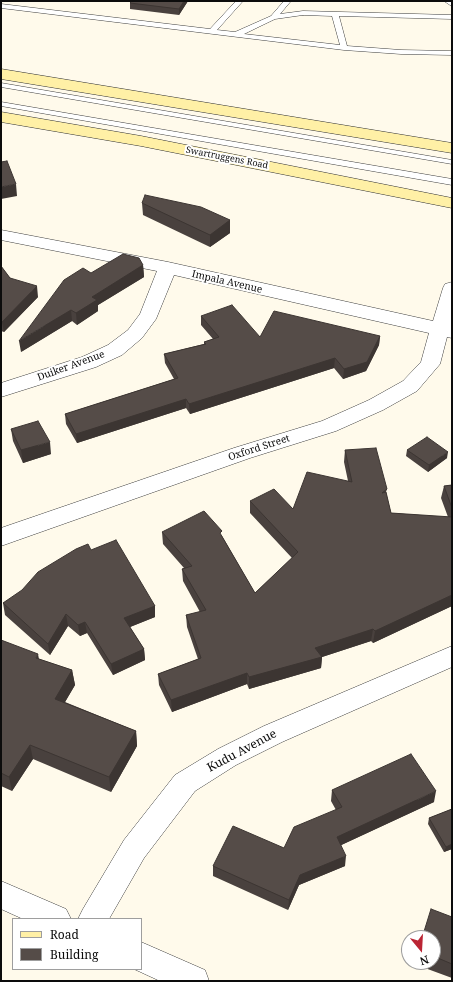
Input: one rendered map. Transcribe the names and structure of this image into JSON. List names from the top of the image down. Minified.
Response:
{"streets":{"main road":["Swartruggens Road"],"street":["Impala Avenue","Duiker Avenue","Oxford Street","Kudu Avenue"]},"crossings":[["Impala Avenue","Duiker Avenue"],["Impala Avenue","Oxford Street"]],"legend":["Road","Building"],"north":"bottom"}
